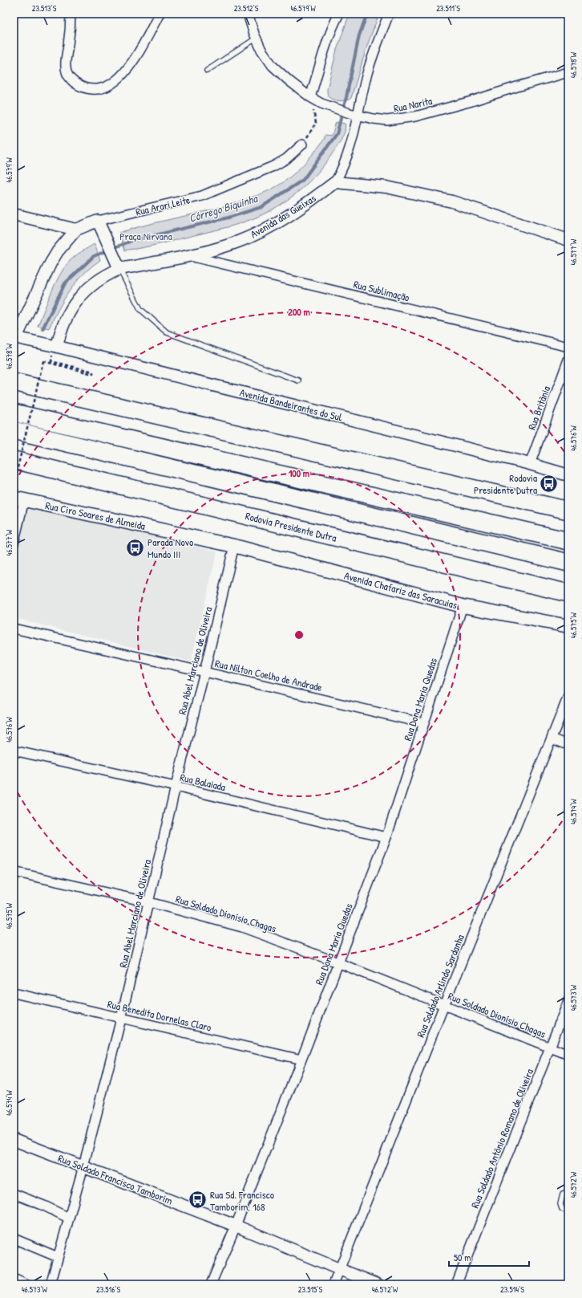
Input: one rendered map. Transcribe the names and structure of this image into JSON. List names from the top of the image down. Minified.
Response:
{"streets":{"highway":["Rodovia Presidente Dutra"],"main road":["Rua Ciro Soares de Almeida","Avenida Chafariz das Saracuias"],"street":["Rua Narita","Rua Arari Leite","Avenida das Gueixas","Rua Sublimação","Avenida Bandeirantes do Sul","Rua Britânia","Rua Abel Marciano de Oliveira","Rua Nílton Coelho de Andrade","Rua Dona Maria Quedas","Rua Balaiada","Rua Soldado Dionísio Chagas","Rua Soldado Arlindo Sardanha","Rua Benedita Dornelas Claro","Rua Soldado Antônio Romano de Oliveira","Rua Soldado Francisco Tamborim"]},"crossings":[["Rua Narita","Avenida das Gueixas"],["Avenida das Gueixas","Rua Sublimação"],["Avenida das Gueixas","Avenida Bandeirantes do Sul"],["Avenida Bandeirantes do Sul","Rua Britânia"],["Rua Ciro Soares de Almeida","Avenida Chafariz das Saracuias"],["Rua Ciro Soares de Almeida","Rua Abel Marciano de Oliveira"],["Avenida Chafariz das Saracuias","Rua Abel Marciano de Oliveira"],["Avenida Chafariz das Saracuias","Rua Dona Maria Quedas"],["Rua Abel Marciano de Oliveira","Rua Nílton Coelho de Andrade"],["Rua Abel Marciano de Oliveira","Rua Balaiada"],["Rua Abel Marciano de Oliveira","Rua Soldado Dionísio Chagas"],["Rua Abel Marciano de Oliveira","Rua Benedita Dornelas Claro"],["Rua Abel Marciano de Oliveira","Rua Soldado Francisco Tamborim"],["Rua Nílton Coelho de Andrade","Rua Dona Maria Quedas"],["Rua Dona Maria Quedas","Rua Balaiada"],["Rua Dona Maria Quedas","Rua Soldado Dionísio Chagas"],["Rua Dona Maria Quedas","Rua Benedita Dornelas Claro"],["Rua Dona Maria Quedas","Rua Soldado Francisco Tamborim"],["Rua Soldado Dionísio Chagas","Rua Soldado Arlindo Sardanha"],["Rua Soldado Dionísio Chagas","Rua Soldado Antônio Romano de Oliveira"],["Rua Soldado Arlindo Sardanha","Rua Soldado Francisco Tamborim"]],"water":["Córrego Biquinha"],"parks":["Praça Nirvana"],"places":{"bus stop":["Rodovia Presidente Dutra","Parada Novo Mundo III","Rua Sd. Francisco Tamborim, 168"]},"scale_bar":"50 m","coordinates":["23.513°S","23.512°S","46.579°W","23.511°S","46.578°W","46.577°W","46.576°W","46.575°W","46.574°W","46.573°W","46.572°W","23.516°S","23.515°S","23.514°S"],"rings":["200 m","100 m"]}
